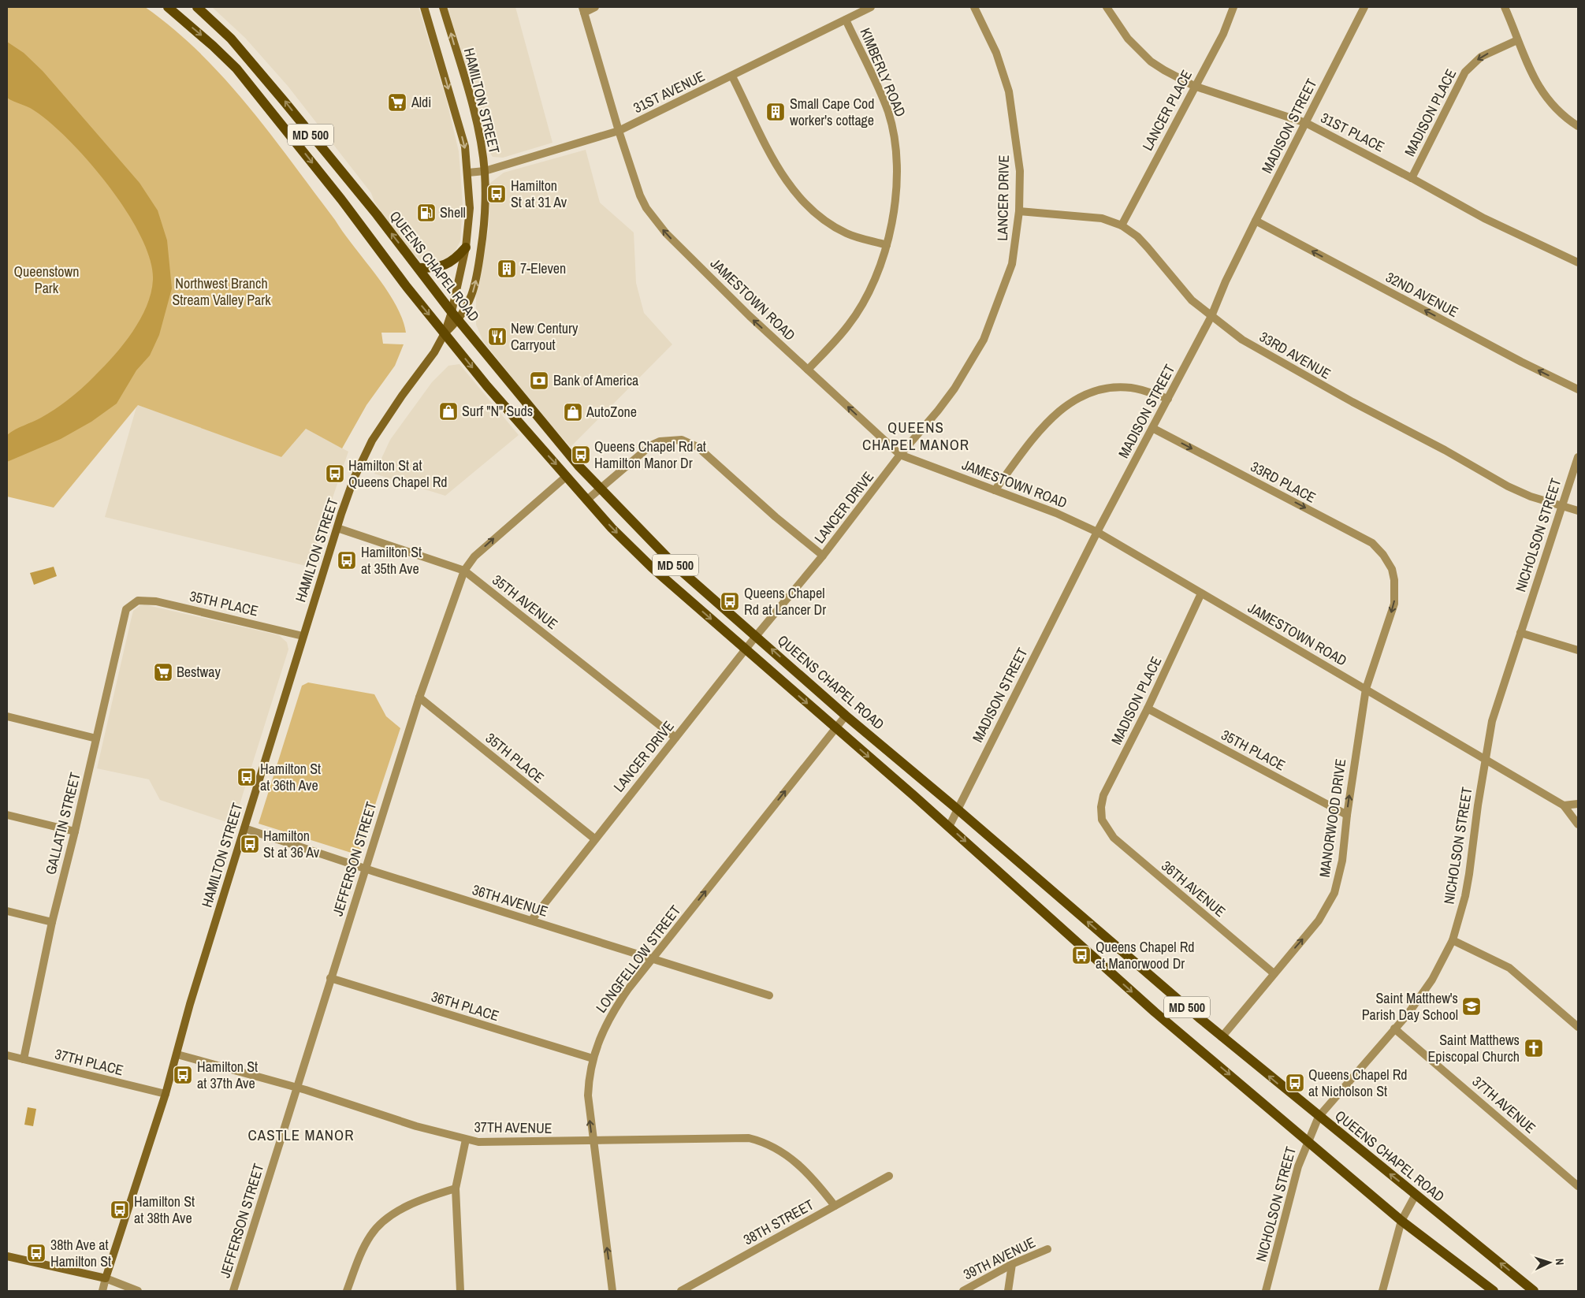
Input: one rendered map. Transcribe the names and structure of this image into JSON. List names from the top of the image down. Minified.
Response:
{"streets":{"main road":["HAMILTON STREET","MD 500","QUEENS CHAPEL ROAD"],"street":["KIMBERLY ROAD","31ST AVENUE","LANCER PLACE","MADISON PLACE","MADISON STREET","31ST PLACE","LANCER DRIVE","32ND AVENUE","JAMESTOWN ROAD","33RD AVENUE","33RD PLACE","NICHOLSON STREET","35TH AVENUE","35TH PLACE","MANORWOOD DRIVE","GALLATIN STREET","JEFFERSON STREET","36TH AVENUE","LONGFELLOW STREET","36TH PLACE","37TH PLACE","37TH AVENUE","38TH STREET","39TH AVENUE"]},"crossings":[["KIMBERLY ROAD","31ST AVENUE"],["KIMBERLY ROAD","JAMESTOWN ROAD"],["31ST AVENUE","HAMILTON STREET"],["31ST AVENUE","JAMESTOWN ROAD"],["HAMILTON STREET","MD 500"],["HAMILTON STREET","QUEENS CHAPEL ROAD"],["HAMILTON STREET","35TH AVENUE"],["HAMILTON STREET","35TH PLACE"],["HAMILTON STREET","36TH AVENUE"],["HAMILTON STREET","37TH PLACE"],["HAMILTON STREET","37TH AVENUE"],["LANCER PLACE","31ST PLACE"],["LANCER PLACE","33RD AVENUE"],["MADISON PLACE","31ST PLACE"],["MADISON PLACE","JAMESTOWN ROAD"],["MADISON PLACE","35TH PLACE"],["MADISON PLACE","36TH AVENUE"],["MADISON STREET","31ST PLACE"],["MADISON STREET","MD 500"],["MADISON STREET","QUEENS CHAPEL ROAD"],["MADISON STREET","32ND AVENUE"],["MADISON STREET","JAMESTOWN ROAD"],["MADISON STREET","33RD AVENUE"],["MADISON STREET","33RD PLACE"],["MD 500","LANCER DRIVE"],["MD 500","NICHOLSON STREET"],["MD 500","JEFFERSON STREET"],["MD 500","LONGFELLOW STREET"],["LANCER DRIVE","QUEENS CHAPEL ROAD"],["LANCER DRIVE","JAMESTOWN ROAD"],["LANCER DRIVE","33RD AVENUE"],["LANCER DRIVE","35TH AVENUE"],["LANCER DRIVE","35TH PLACE"],["LANCER DRIVE","36TH AVENUE"],["QUEENS CHAPEL ROAD","NICHOLSON STREET"],["QUEENS CHAPEL ROAD","MANORWOOD DRIVE"],["QUEENS CHAPEL ROAD","LONGFELLOW STREET"],["JAMESTOWN ROAD","NICHOLSON STREET"],["JAMESTOWN ROAD","MANORWOOD DRIVE"],["33RD AVENUE","NICHOLSON STREET"],["33RD PLACE","MANORWOOD DRIVE"],["NICHOLSON STREET","37TH AVENUE"],["35TH AVENUE","JEFFERSON STREET"],["35TH PLACE","MANORWOOD DRIVE"],["35TH PLACE","GALLATIN STREET"],["35TH PLACE","JEFFERSON STREET"],["MANORWOOD DRIVE","36TH AVENUE"],["GALLATIN STREET","37TH PLACE"],["JEFFERSON STREET","36TH AVENUE"],["JEFFERSON STREET","36TH PLACE"],["JEFFERSON STREET","37TH AVENUE"],["36TH AVENUE","LONGFELLOW STREET"],["LONGFELLOW STREET","36TH PLACE"],["LONGFELLOW STREET","37TH AVENUE"],["37TH AVENUE","38TH STREET"]],"one_way":["MADISON PLACE","32ND AVENUE","33RD PLACE","LONGFELLOW STREET"],"districts":["QUEENS CHAPEL MANOR","CASTLE MANOR"],"parks":["Queenstown Park","Northwest Branch Stream Valley Park"],"places":{"supermarket":["Aldi","Bestway"],"building":["Small Cape Cod worker's cottage","7-Eleven"],"bus stop":["Hamilton St at 31 Av","Queens Chapel Rd at Hamilton Manor Dr","Hamilton St at Queens Chapel Rd","Hamilton St at 35th Ave","Queens Chapel Rd at Lancer Dr","Hamilton St at 36th Ave","Hamilton St at 36 Av","Queens Chapel Rd at Manorwood Dr","Hamilton St at 37th Ave","Queens Chapel Rd at Nicholson St","Hamilton St at 38th Ave","38th Ave at Hamilton St"],"fuel station":["Shell"],"restaurant":["New Century Carryout"],"bank":["Bank of America"],"shop":["Surf \"N\" Suds","AutoZone"],"school or university":["Saint Matthew's Parish Day School"],"church":["Saint Matthews Episcopal Church"]},"north":"right"}
